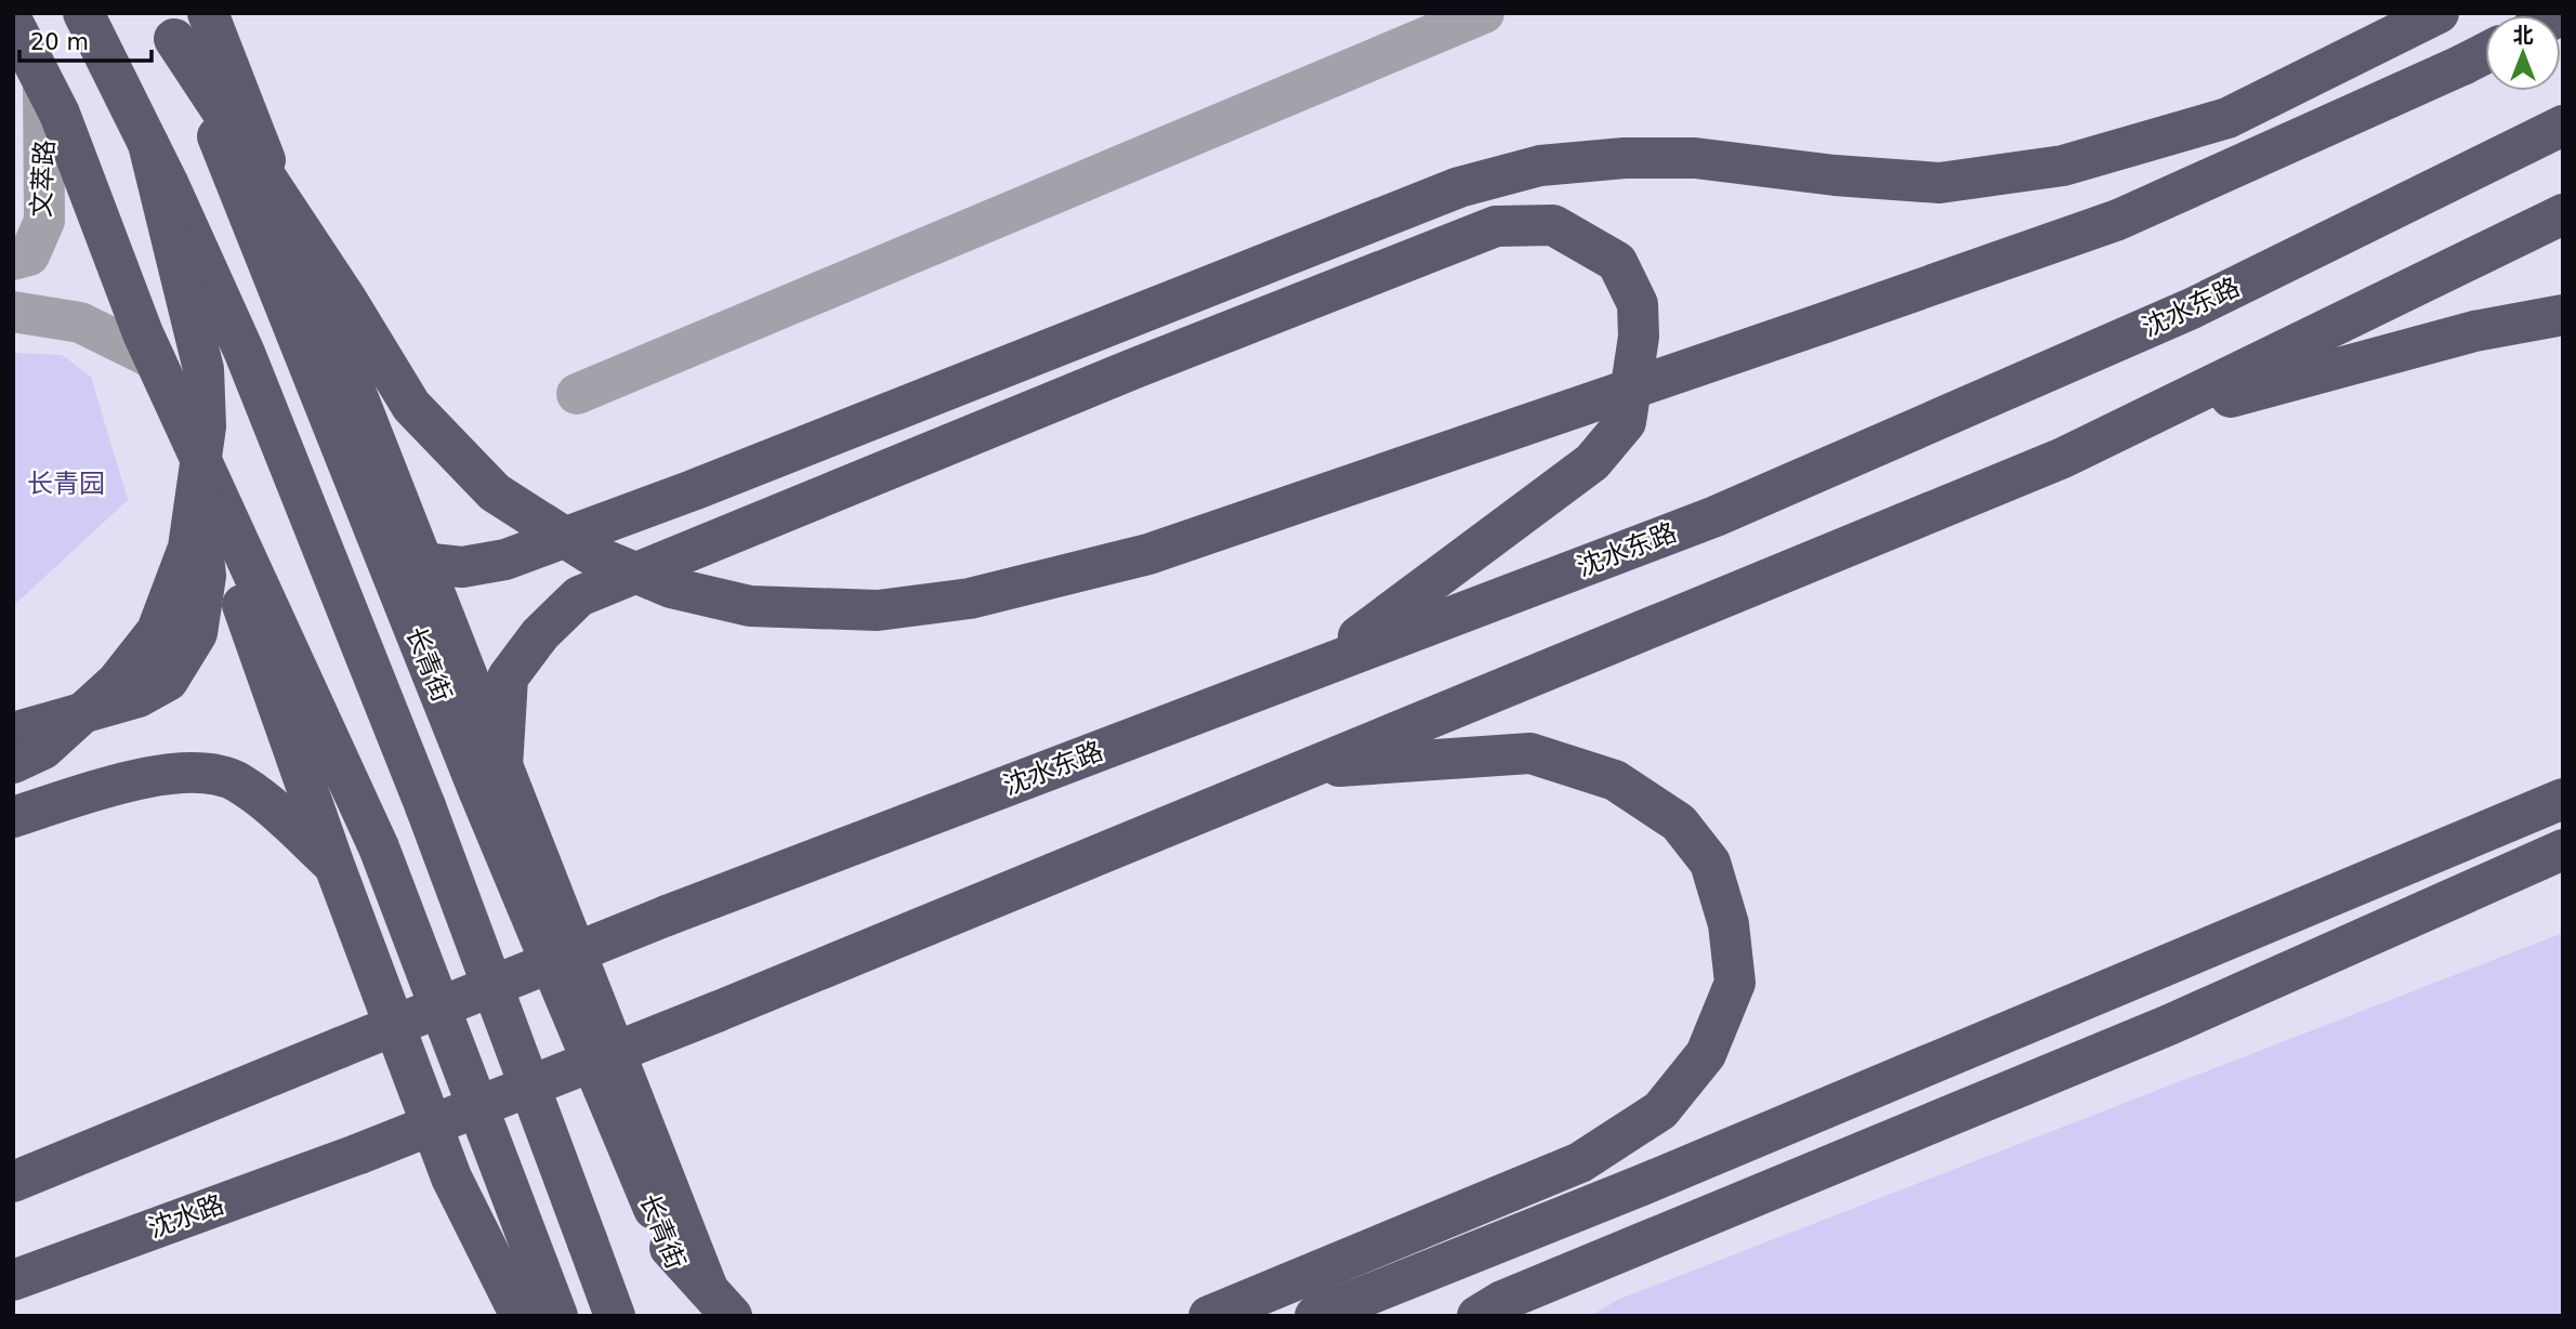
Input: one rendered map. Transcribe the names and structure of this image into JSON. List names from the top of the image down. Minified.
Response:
{"streets":{"highway":["沈水东路","长青街","沈水路"],"street":["文萃路"]},"parks":["长青园"],"scale_bar":"20 m","north":"top"}
